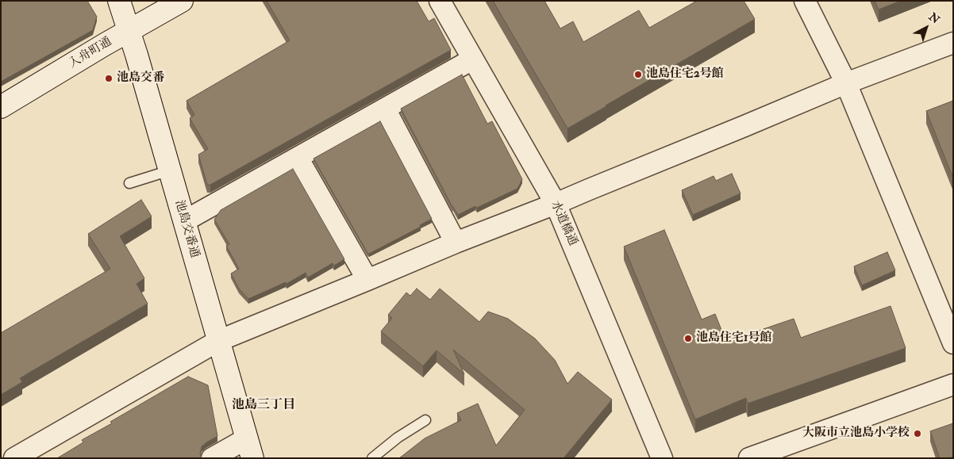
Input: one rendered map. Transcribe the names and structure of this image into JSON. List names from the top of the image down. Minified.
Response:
{"streets":{"street":["入舟町通","水道橋通","池島交番通"]},"crossings":[["入舟町通","池島交番通"]],"districts":["池島三丁目"],"places":["池島住宅2号館","池島交番","池島住宅1号館","大阪市立池島小学校"],"north":"top right"}
